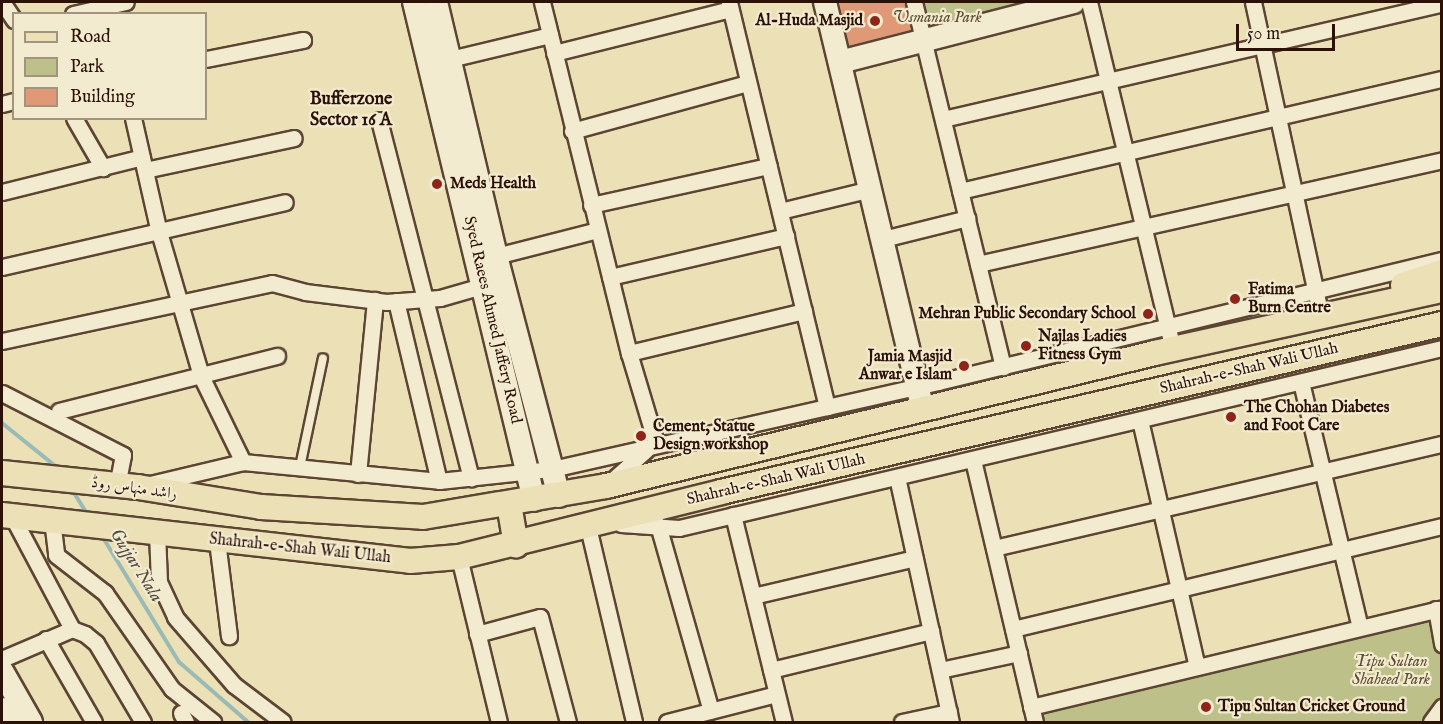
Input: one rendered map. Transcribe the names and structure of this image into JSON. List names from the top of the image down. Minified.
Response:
{"streets":{"main road":["Syed Raees Ahmed Jaffery Road","Shahrah-e-Shah Wali Ullah","راشد منہاس روڈ"]},"crossings":[["Syed Raees Ahmed Jaffery Road","Shahrah-e-Shah Wali Ullah"],["Shahrah-e-Shah Wali Ullah","راشد منہاس روڈ"]],"districts":["Bufferzone Sector 16 A"],"water":["Gujjar Nala"],"parks":["Usmania Park","Tipu Sultan Shaheed Park"],"places":["Al-Huda Masjid","Meds Health","Fatima Burn Centre","Mehran Public Secondary School","Najlas Ladies Fitness Gym","Jamia Masjid Anwar e Islam","The Chohan Diabetes and Foot Care","Cement, Statue Design workshop","Tipu Sultan Cricket Ground"],"legend":["Road","Park","Building"],"scale_bar":"50 m"}
